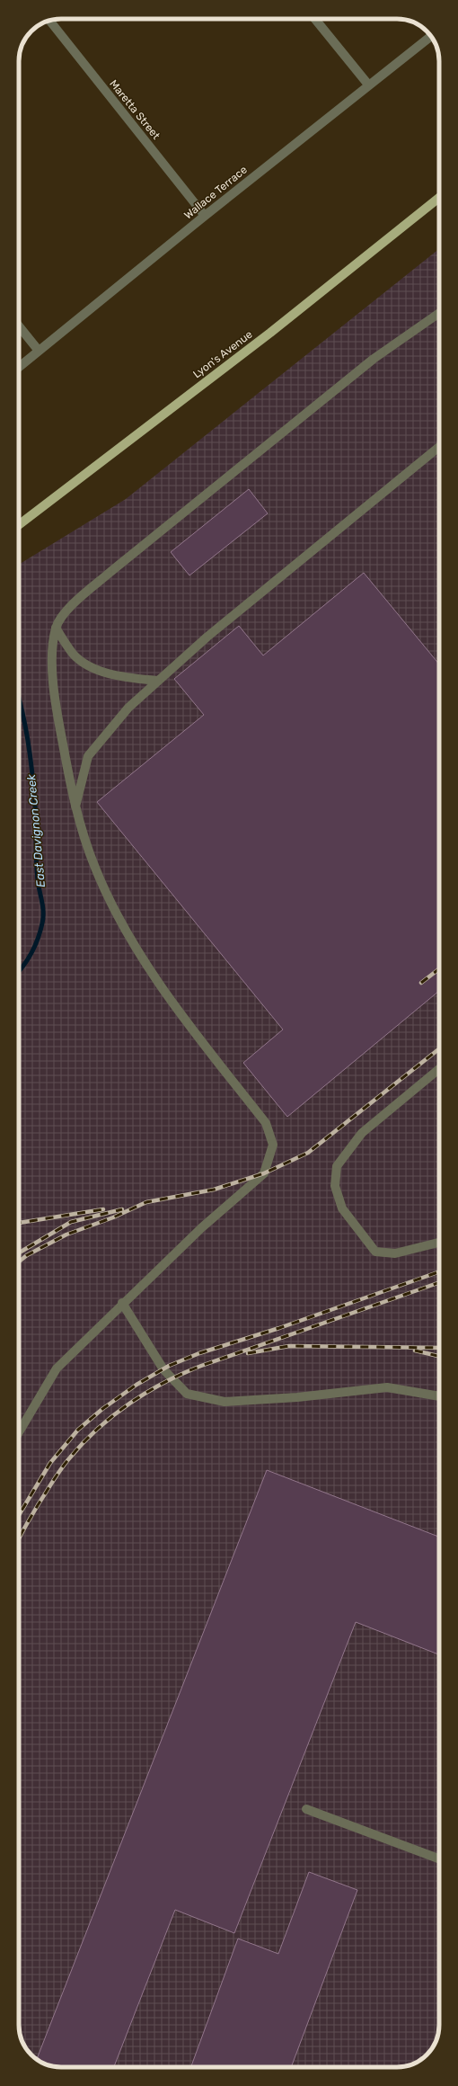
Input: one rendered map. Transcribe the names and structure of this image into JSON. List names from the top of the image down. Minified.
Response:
{"streets":{"main road":["Lyon's Avenue"],"street":["Maretta Street","Wallace Terrace"]},"crossings":[["Maretta Street","Wallace Terrace"]],"water":["East Davignon Creek"]}
